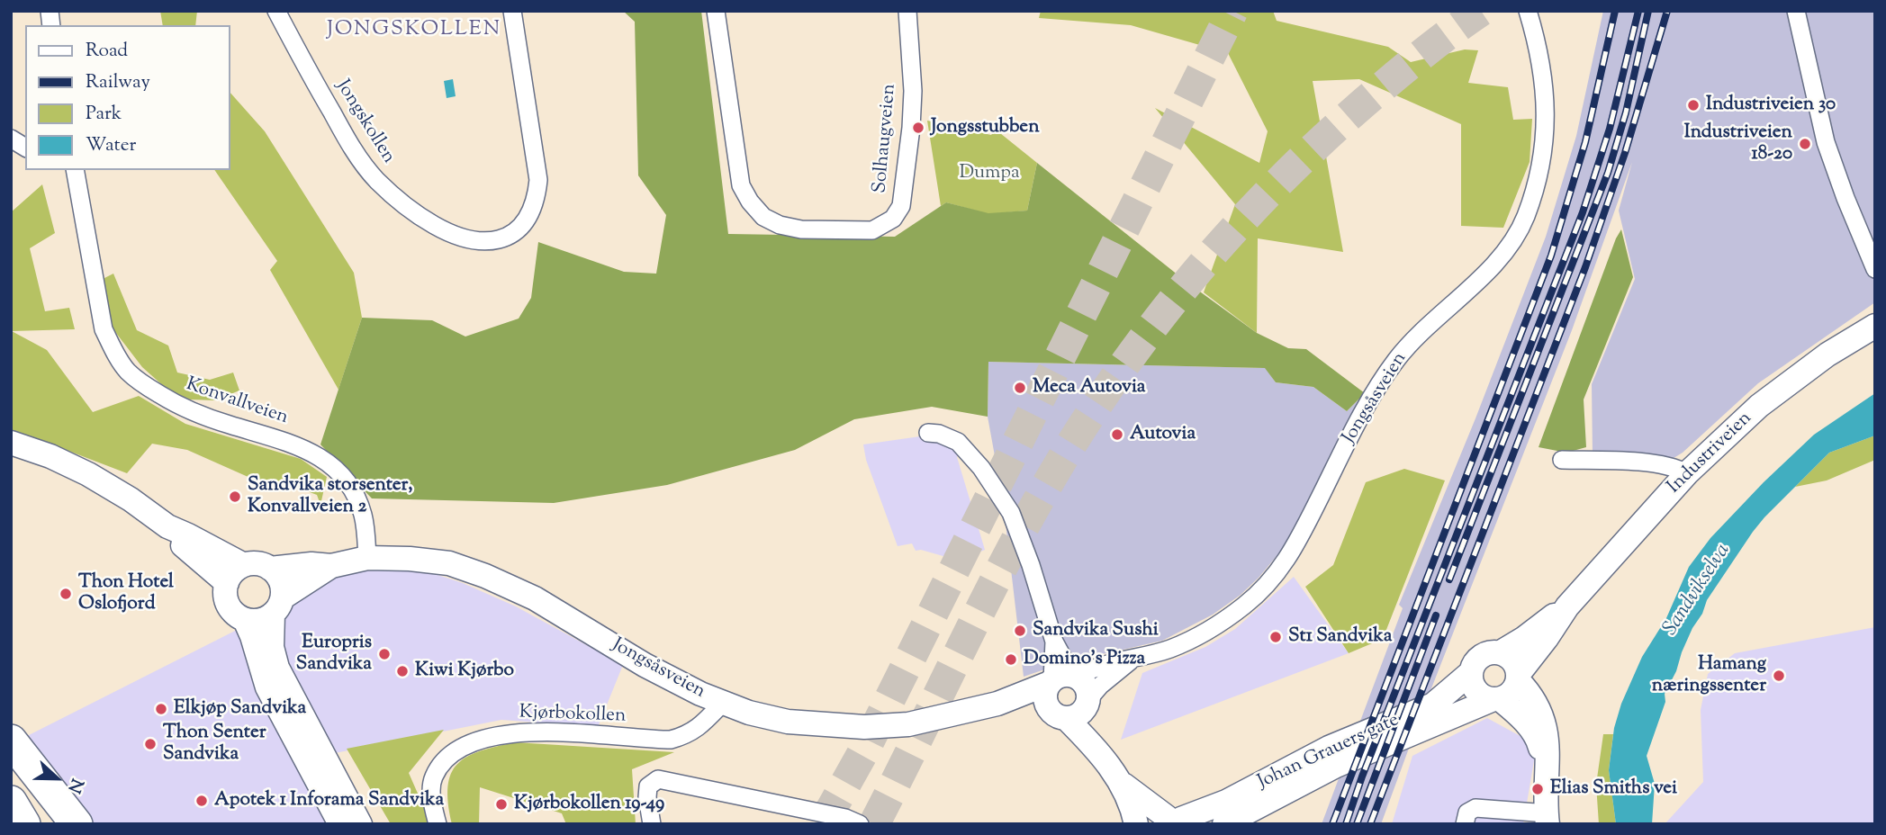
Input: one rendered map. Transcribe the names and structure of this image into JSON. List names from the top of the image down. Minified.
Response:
{"streets":{"main road":["Jongsåsveien","Industriveien","Johan Grauers gate"],"street":["Jongskollen","Solhaugveien","Konvallveien","Kjørbokollen"]},"crossings":[["Jongsåsveien","Konvallveien"],["Jongsåsveien","Kjørbokollen"],["Industriveien","Johan Grauers gate"]],"districts":["JONGSKOLLEN"],"water":["Sandvikselva"],"parks":["Dumpa"],"places":["Industriveien 30","Jongsstubben","Industriveien 18-20","Meca Autovia","Autovia","Sandvika storsenter, Konvallveien 2","Thon Hotel Oslofjord","Sandvika Sushi","St1 Sandvika","Europris Sandvika","Domino's Pizza","Kiwi Kjørbo","Hamang næringssenter","Elkjøp Sandvika","Thon Senter Sandvika","Elias Smiths vei","Apotek 1 Inforama Sandvika","Kjørbokollen 19-49"],"legend":["Road","Railway","Park","Water"],"north":"right"}
